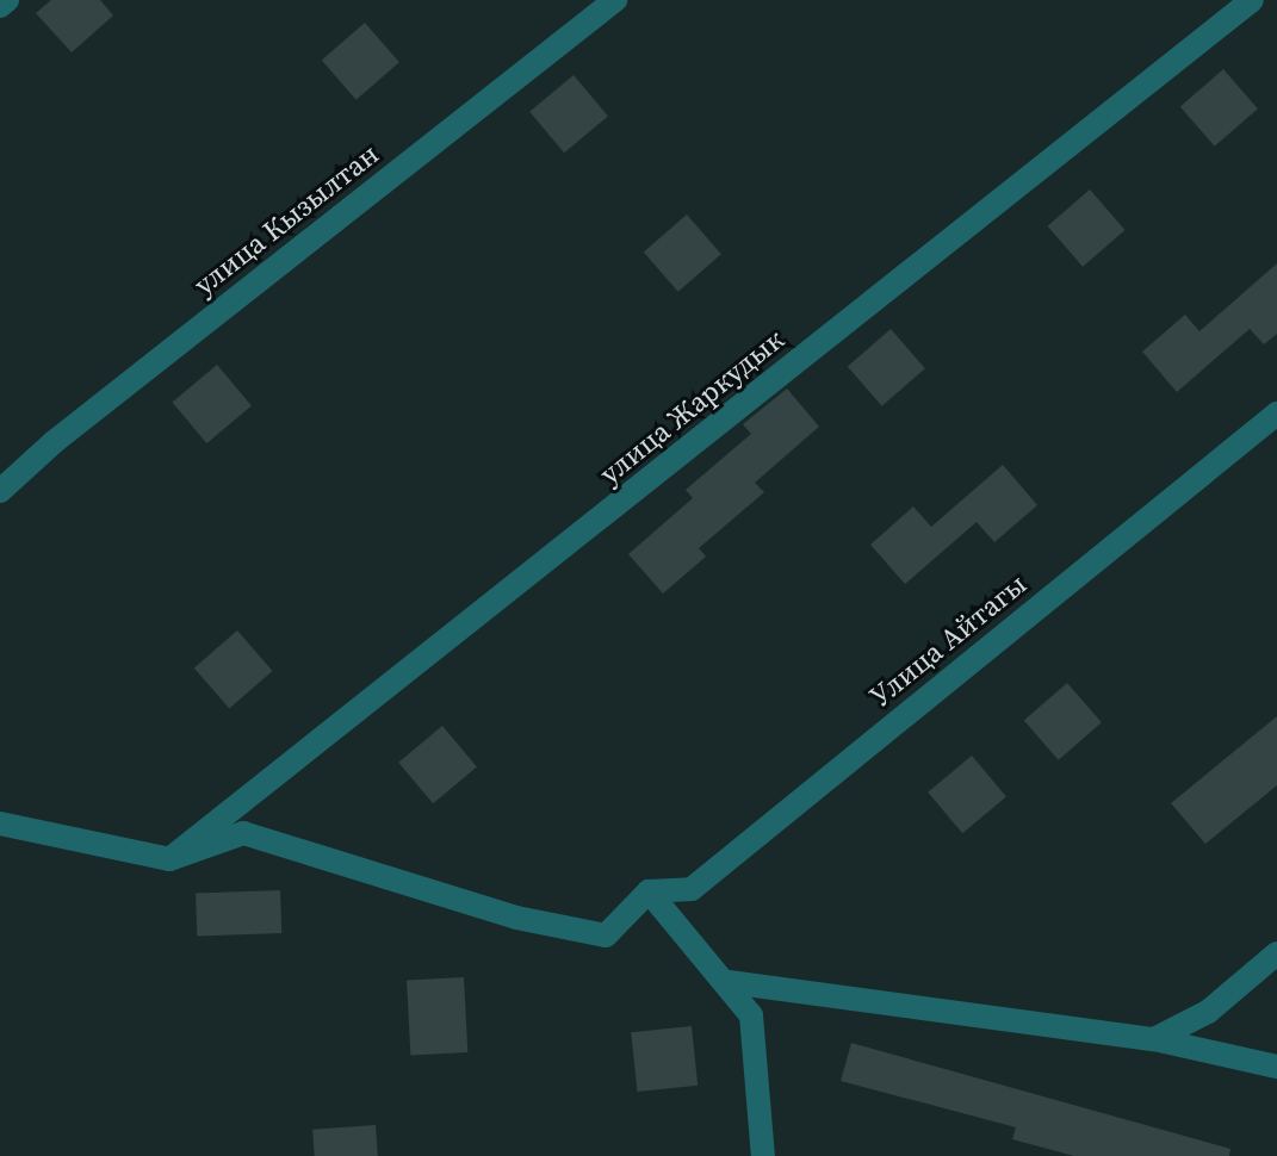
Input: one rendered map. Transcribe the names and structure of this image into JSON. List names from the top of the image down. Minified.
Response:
{"streets":{"street":["улица Кызылтан","улица Жаркудык","Улица Айтагы"]}}
